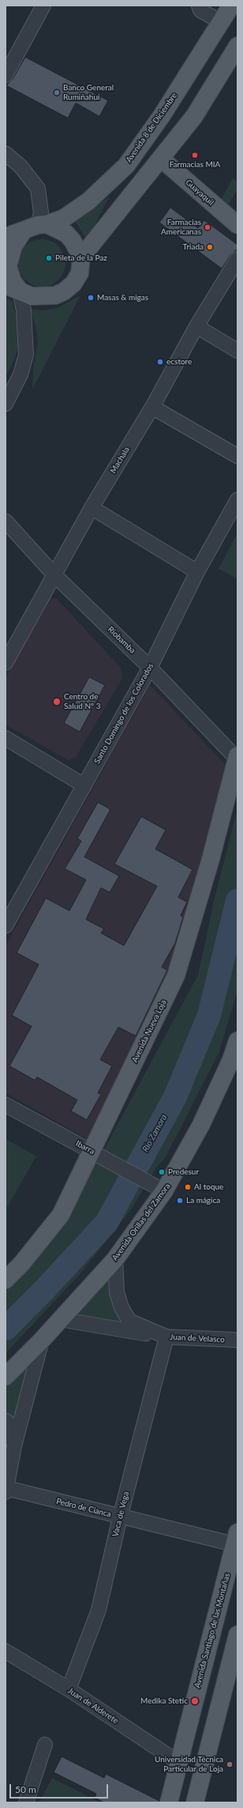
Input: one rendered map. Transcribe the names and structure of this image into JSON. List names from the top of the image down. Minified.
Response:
{"streets":{"main road":["Avenida 8 de Diciembre","Guayaquil","Avenida Nueva Loja","Avenida Orillas del Zamora","Avenida Santiago de las Montañas"],"street":["Machala","Riobamba","Santo Domingo de los Colorados","Ibarra","Juan de Velasco","Pedro de Cianca","Vaca de Vega","Juan de Alderete"]},"crossings":[["Machala","Riobamba"],["Riobamba","Santo Domingo de los Colorados"],["Riobamba","Avenida Nueva Loja"],["Avenida Nueva Loja","Ibarra"],["Ibarra","Avenida Orillas del Zamora"],["Avenida Orillas del Zamora","Juan de Velasco"],["Juan de Velasco","Vaca de Vega"],["Pedro de Cianca","Vaca de Vega"],["Pedro de Cianca","Avenida Santiago de las Montañas"],["Vaca de Vega","Juan de Alderete"],["Avenida Santiago de las Montañas","Juan de Alderete"]],"water":["Río Zamora"],"places":["Banco General Rumiñahui","Farmacias MIA","Farmacias Americanas","Triada","Pileta de la Paz","Masas & migas","ecstore","Centro de Salud Nº 3","Predesur","Al toque","La mágica","Medika Stetic","Universidad Técnica Particular de Loja"],"scale_bar":"50 m"}
